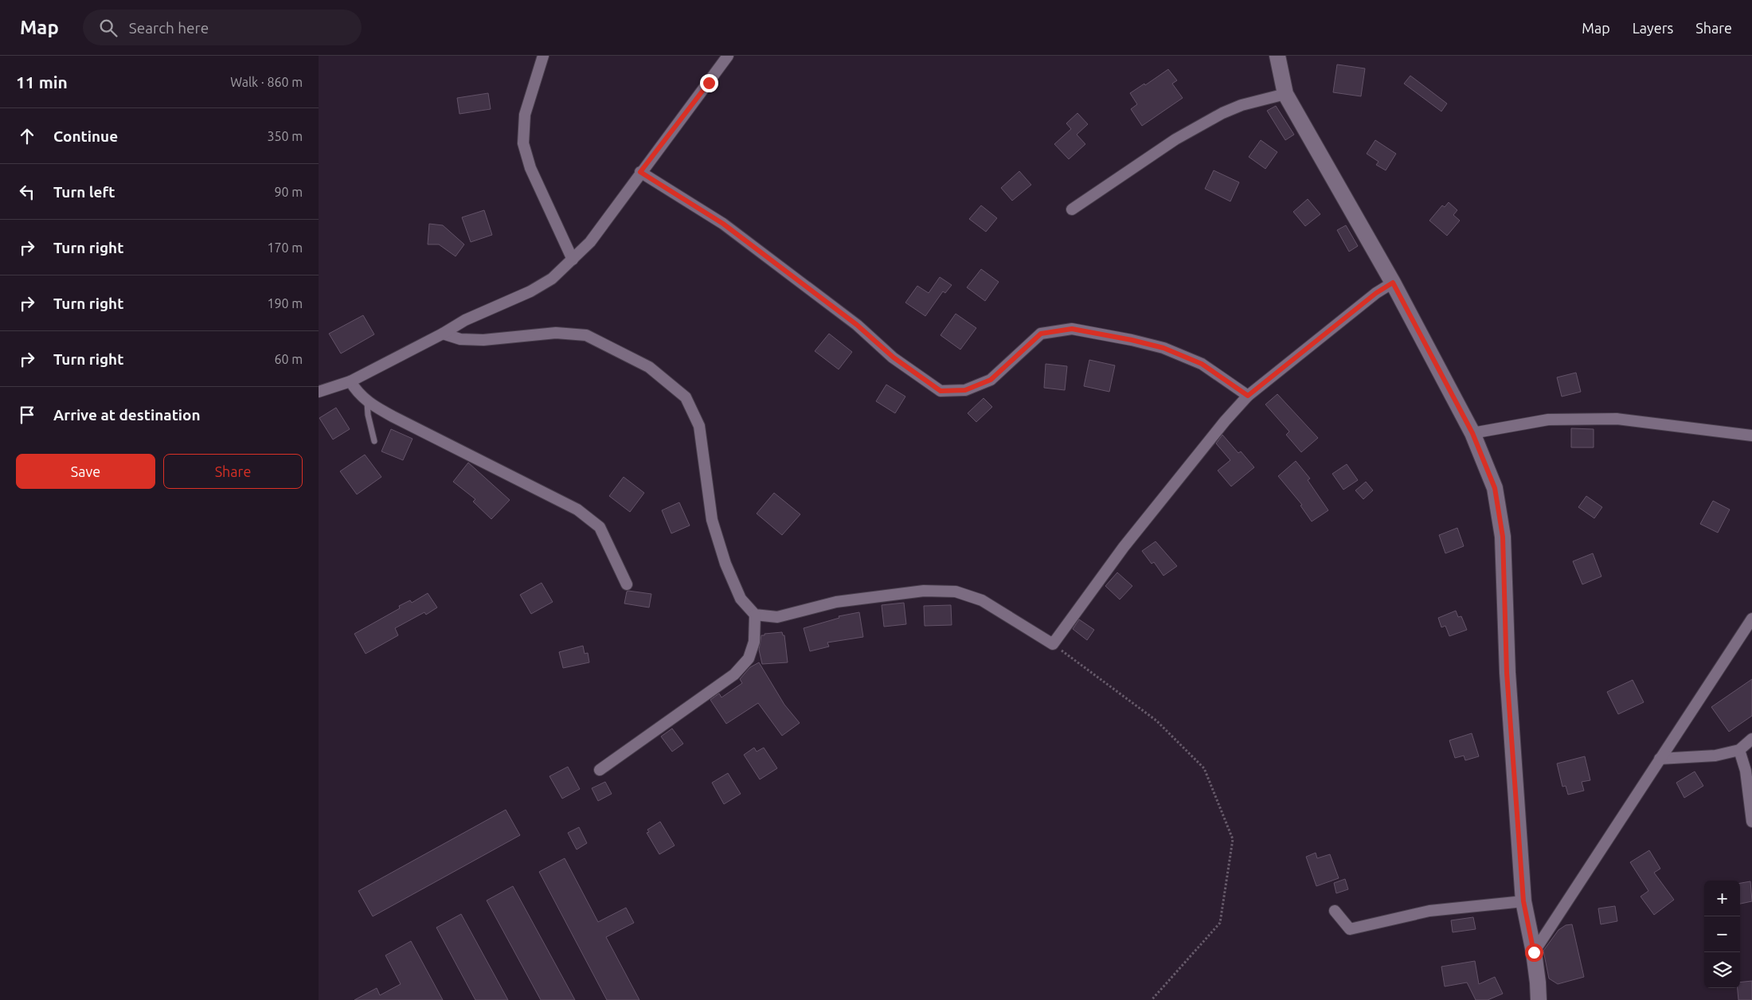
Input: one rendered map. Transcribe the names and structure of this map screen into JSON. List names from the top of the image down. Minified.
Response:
{"page":{"header":"Map","search":"Search here","nav":["Map","Layers","Share"],"heading":["11 min","Walk · 860 m"],"list":[["Continue","350 m"],["Turn left","90 m"],["Turn right","170 m"],["Turn right","190 m"],["Turn right","60 m"],"Arrive at destination"],"buttons":["Save","Share"],"map_buttons":["+","−"]}}
